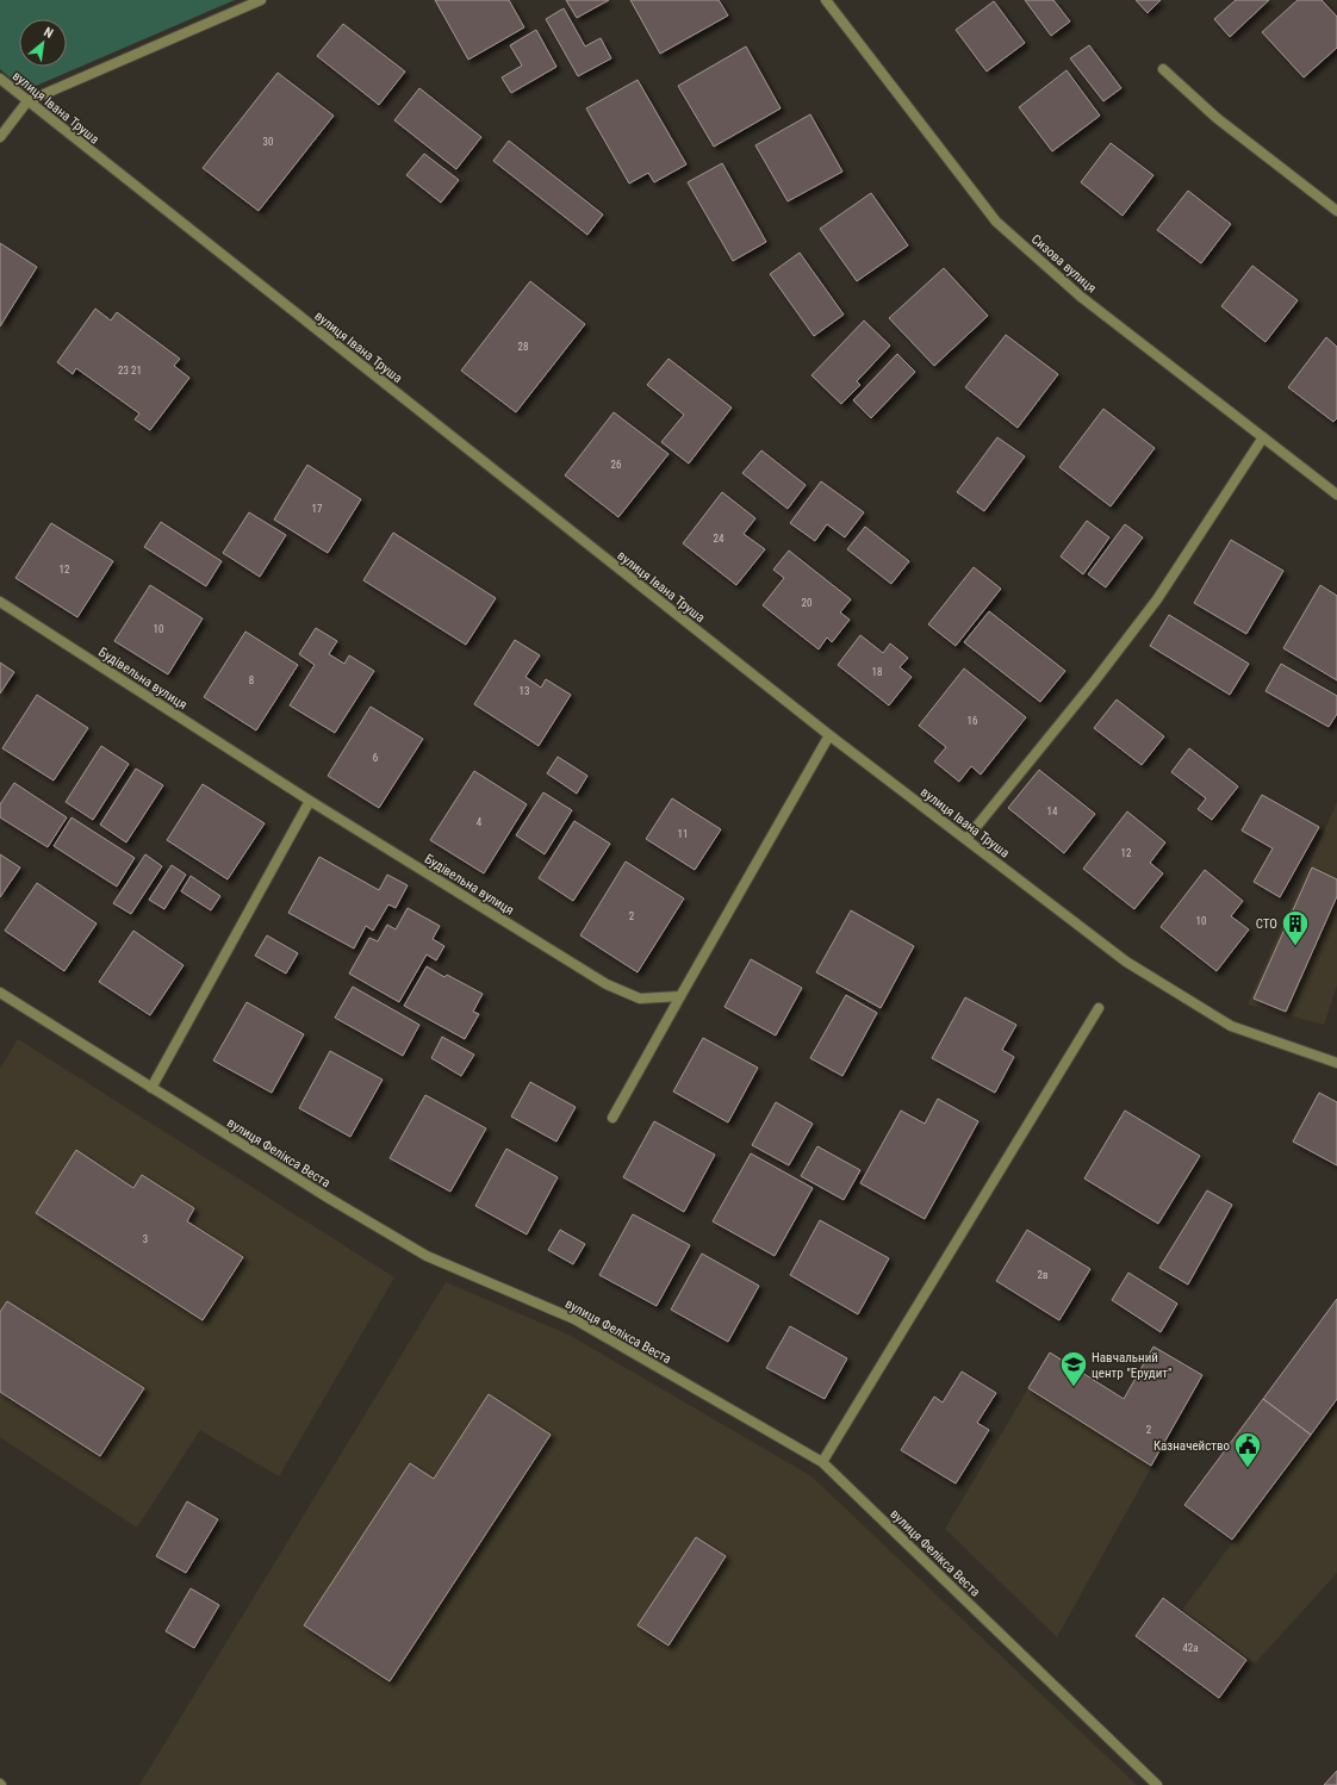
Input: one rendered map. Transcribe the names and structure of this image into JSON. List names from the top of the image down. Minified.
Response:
{"streets":{"street":["вулиця Івана Труша","Сизова вулиця","Будівельна вулиця","вулиця Фелікса Веста"]},"places":{"building":["СТО"],"school or university":["Навчальний центр \"Ерудит\""],"public building":["Казначейство"]},"house_numbers":["30","28","23 21","26","17","24","12","20","10","18","8","13","16","6","14","4","11","12","2","10","3","2в","2","42а"],"north":"top right"}
